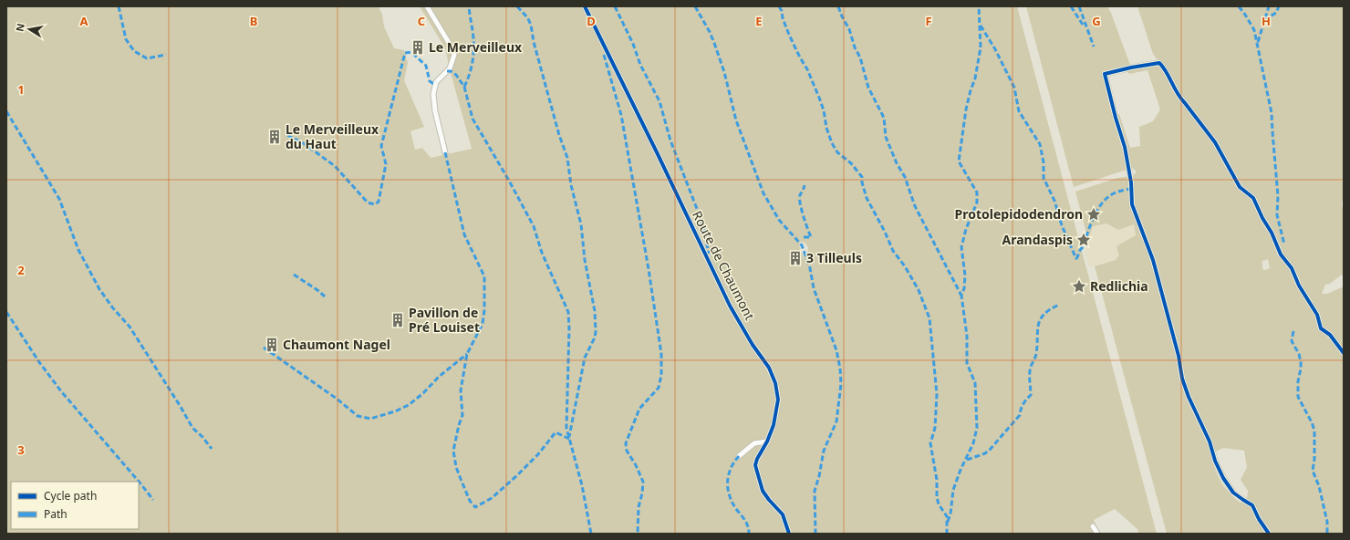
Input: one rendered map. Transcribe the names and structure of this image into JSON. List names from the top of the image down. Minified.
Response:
{"streets":{"street":["Route de Chaumont"]},"places":{"building":["Le Merveilleux","Le Merveilleux du Haut","3 Tilleuls","Pavillon de Pré Louiset","Chaumont Nagel"],"place":["Protolepidodendron","Arandaspis","Redlichia"]},"legend":["Cycle path","Path"],"north":"left","grid":{"columns":["A","B","C","D","E","F","G","H"],"rows":["1","2","3"]}}
